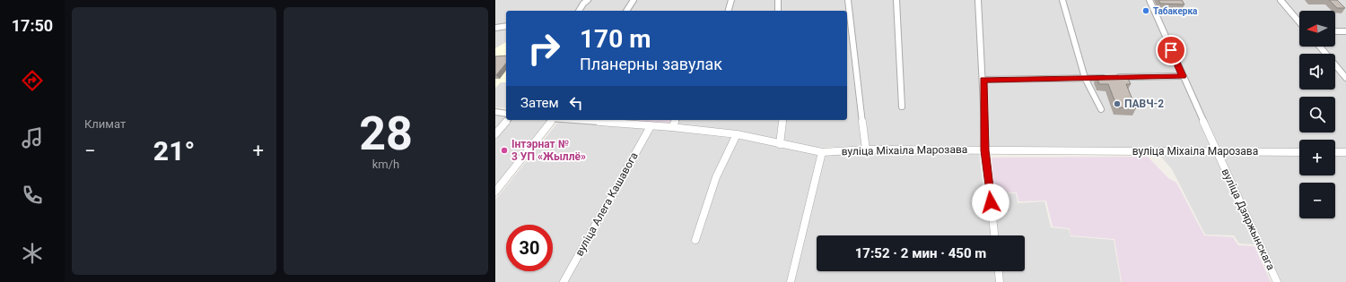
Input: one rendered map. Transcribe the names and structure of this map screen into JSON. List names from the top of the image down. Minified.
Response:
{"streets":{"street":["вуліца Міхаіла Марозава","вуліца Алега Кашавога","вуліца Дзяржынскага"]},"crossings":[["вуліца Міхаіла Марозава","вуліца Алега Кашавога"],["вуліца Міхаіла Марозава","вуліца Дзяржынскага"]],"places":["Табакерка","ПАВЧ-2","Інтэрнат № 3 УП «Жыллё»"],"north":"left","page":{"tabs":"17:50","tile":["Климат",["28","km/h"]],"map_buttons":["+","−"],"turn":["170 m","Планерны завулак"],"then":"Затем","heat":["−","21°","+"],"limit":"30","trip":"17:52 · 2 мин · 450 m"}}
